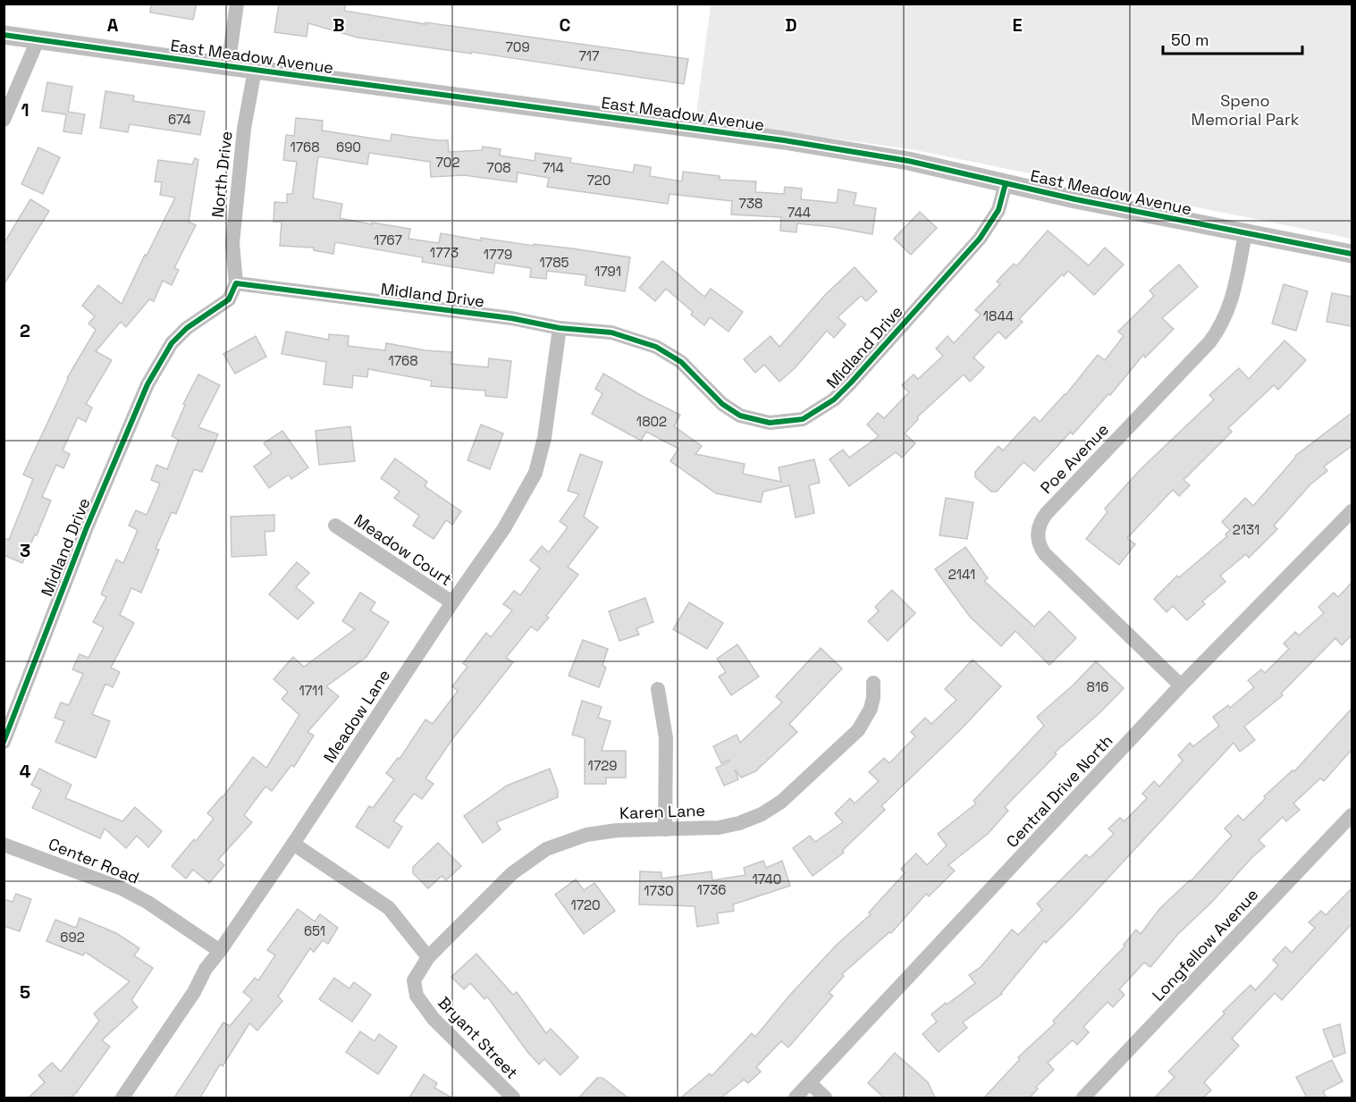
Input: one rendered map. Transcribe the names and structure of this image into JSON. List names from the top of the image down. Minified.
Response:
{"streets":{"street":["East Meadow Avenue","North Drive","Midland Drive","Poe Avenue","Meadow Court","Meadow Lane","Central Drive North","Karen Lane","Center Road","Longfellow Avenue","Bryant Street"]},"crossings":[["East Meadow Avenue","North Drive"],["East Meadow Avenue","Midland Drive"],["East Meadow Avenue","Poe Avenue"],["North Drive","Midland Drive"],["Midland Drive","Meadow Lane"],["Poe Avenue","Central Drive North"],["Meadow Court","Meadow Lane"],["Meadow Lane","Center Road"],["Karen Lane","Bryant Street"]],"parks":["Speno Memorial Park"],"house_numbers":["709","717","674","1768","690","702","708","714","720","738","744","1767","1773","1779","1785","1791","1844","1768","1802","2131","2141","816","1711","1729","1740","1736","1730","1720","651","692"],"scale_bar":"50 m","grid":{"columns":["A","B","C","D","E"],"rows":["1","2","3","4","5"]}}
